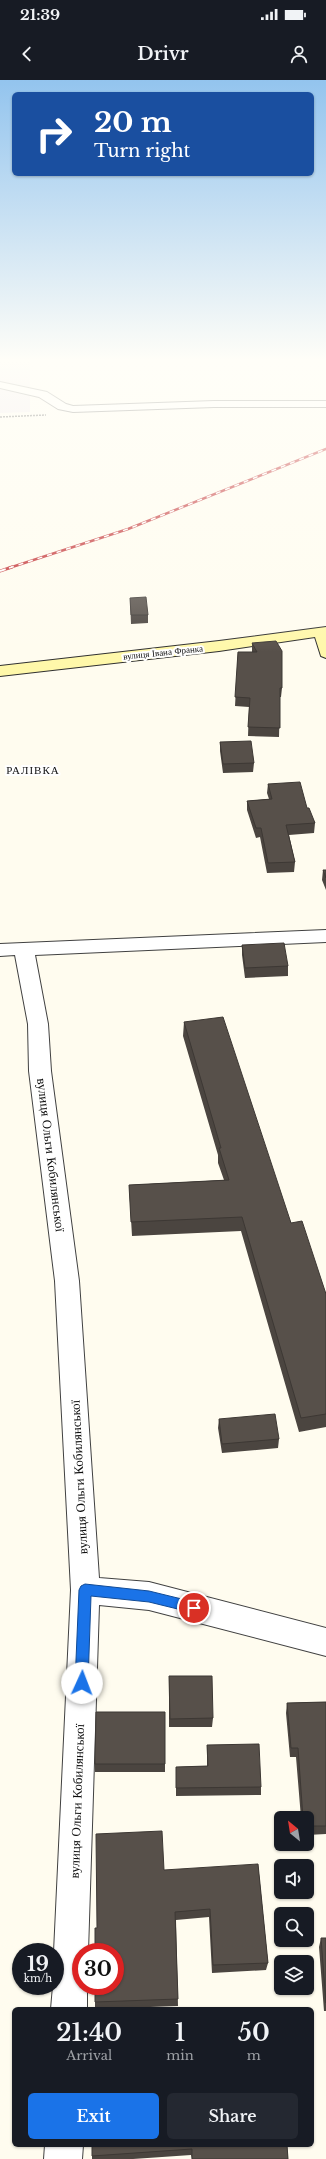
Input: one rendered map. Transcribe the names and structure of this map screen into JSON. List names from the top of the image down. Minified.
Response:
{"streets":{"main road":["вулиця Івана Франка"],"street":["вулиця Ольги Кобилянської"]},"districts":["РАЛІВКА"],"north":"top left","page":{"status":"21:39","header":"Drivr","turn":["20 m","Turn right"],"speed":"19 km/h","limit":"30","eta":["21:40","Arrival","1","min","50","m"],"buttons":["Exit","Share"]}}
